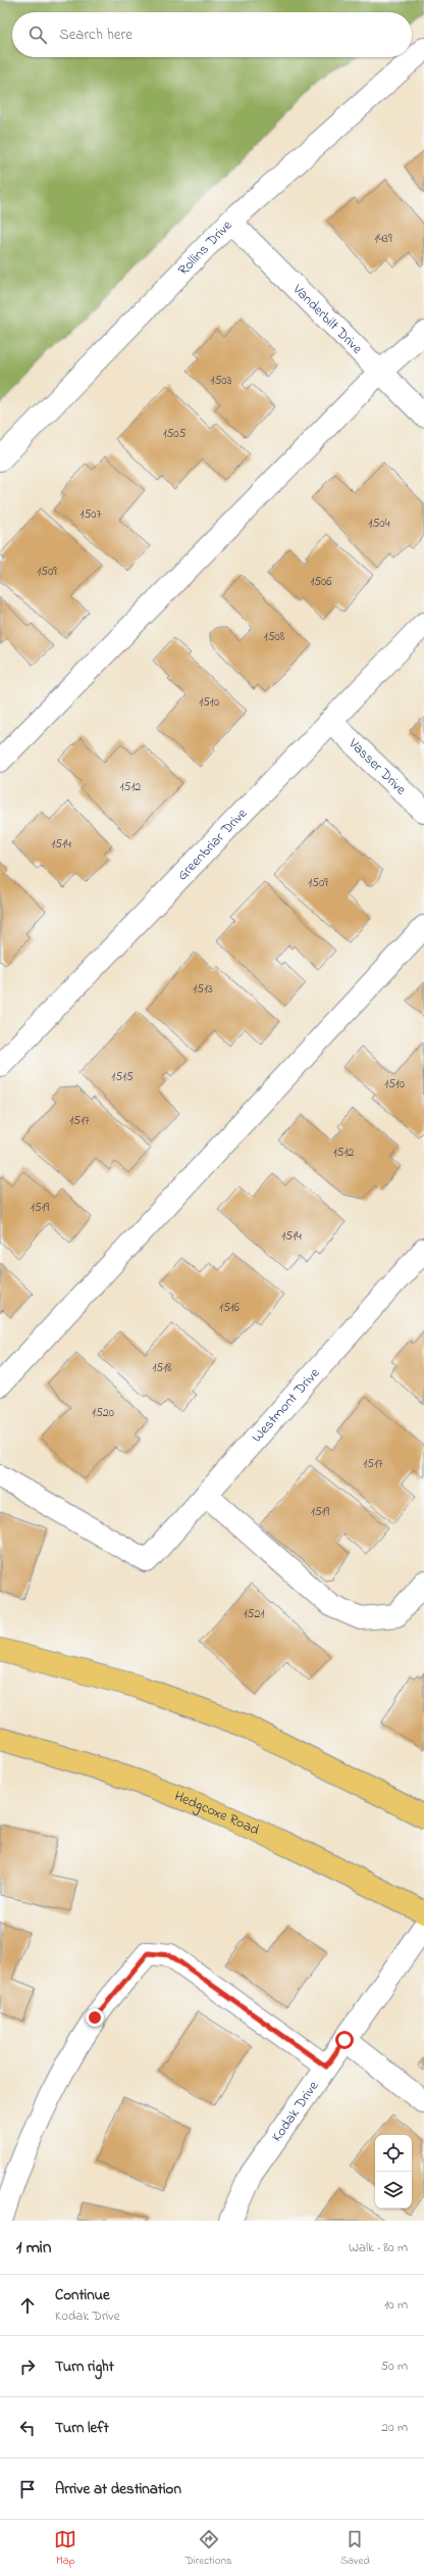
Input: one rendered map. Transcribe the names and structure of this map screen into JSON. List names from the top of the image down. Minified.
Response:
{"streets":{"main road":["Hedgcoxe Road"],"street":["Rollins Drive","Vanderbilt Drive","Vasser Drive","Greenbriar Drive","Westmont Drive","Kodak Drive"]},"crossings":[["Rollins Drive","Vanderbilt Drive"],["Vasser Drive","Greenbriar Drive"]],"house_numbers":["1439","1503","1505","1507","1504","1509","1506","1508","1510","1512","1514","1509","1513","1515","1510","1517","1512","1519","1514","1516","1518","1520","1517","1519","1521"],"page":{"search":"Search here","heading":["1 min","Walk · 80 m"],"list":[["Continue","Kodak Drive","10 m"],["Turn right","50 m"],["Turn left","20 m"],"Arrive at destination"],"nav":["Map","Directions","Saved"]}}
